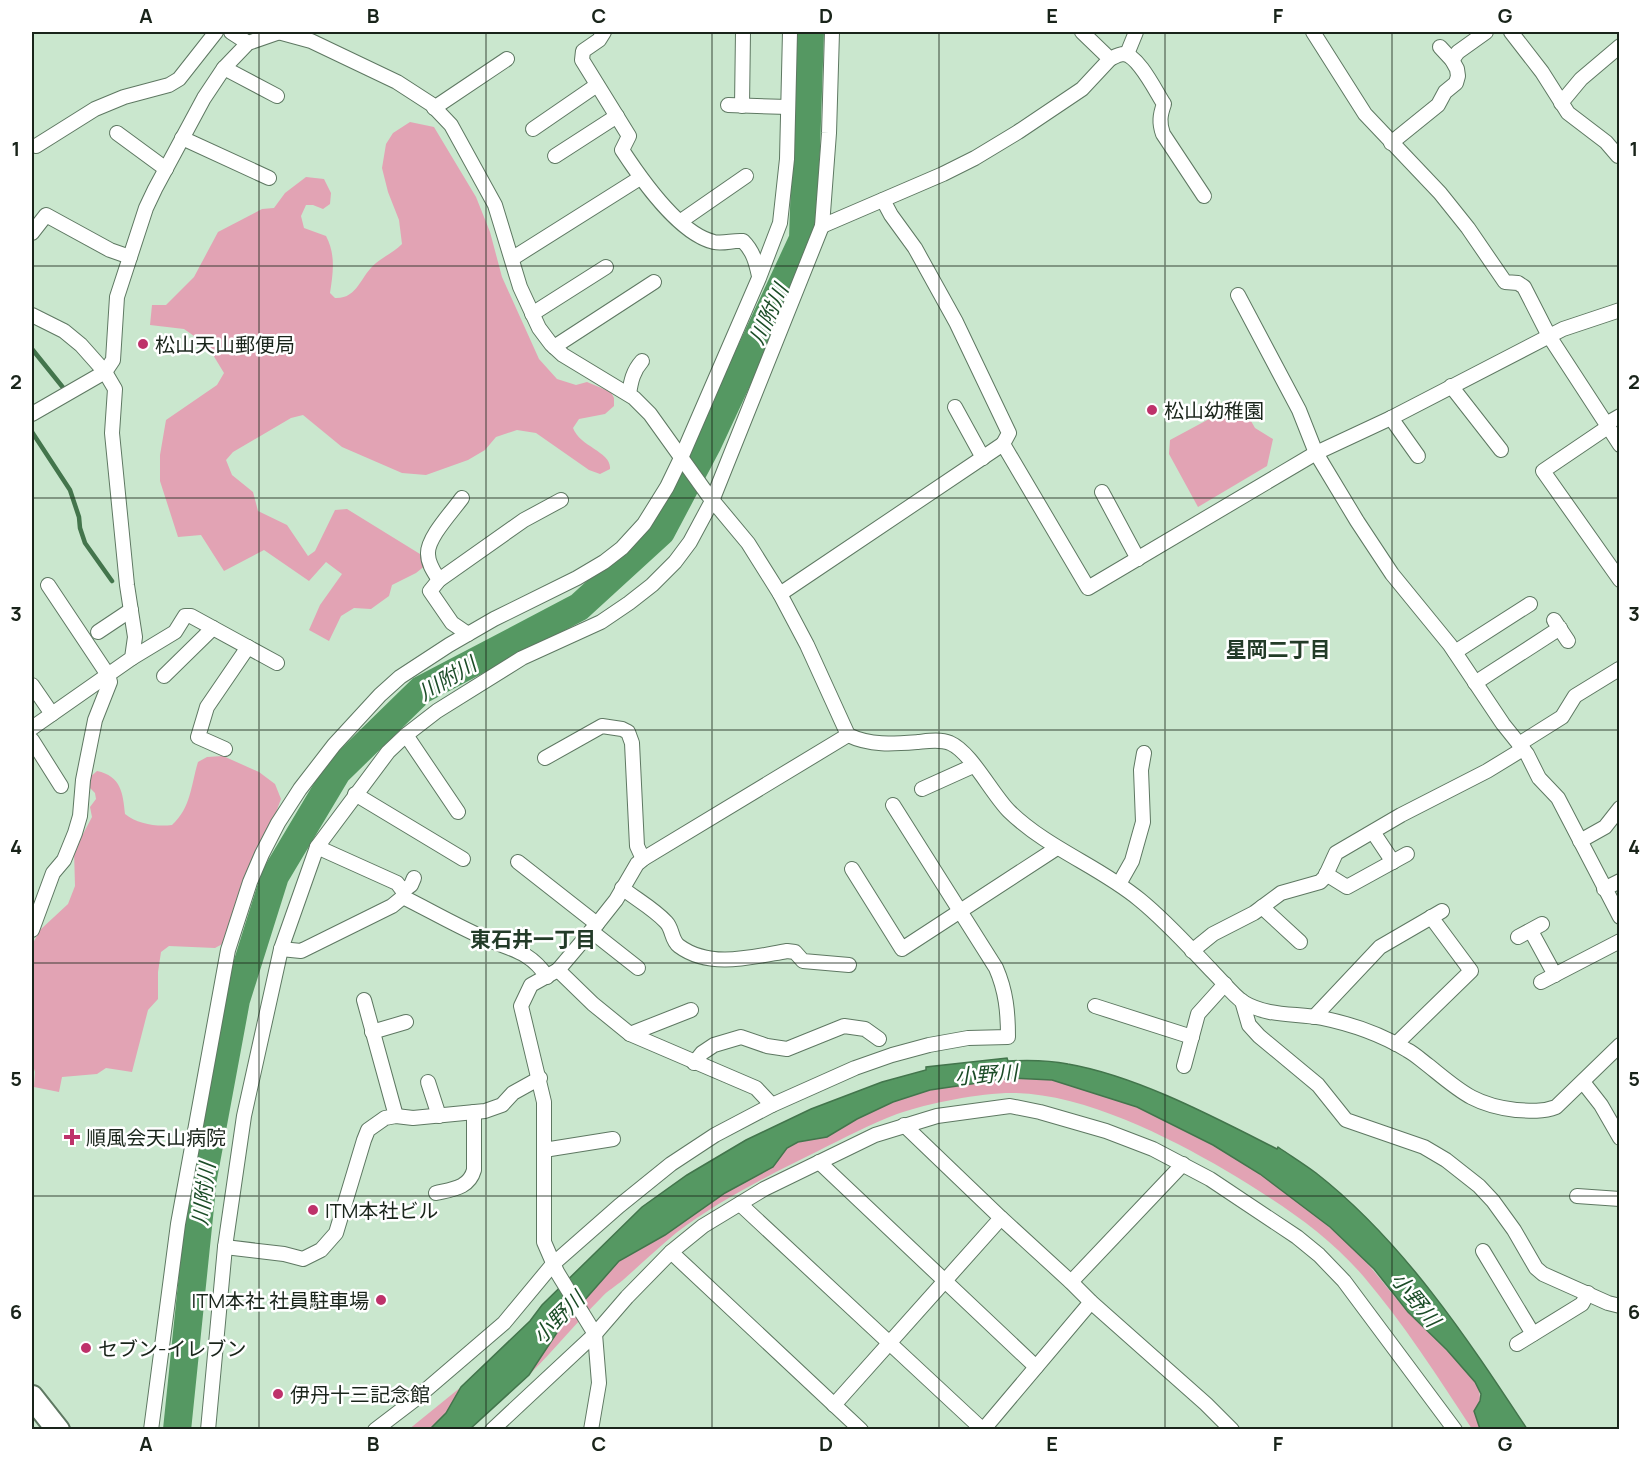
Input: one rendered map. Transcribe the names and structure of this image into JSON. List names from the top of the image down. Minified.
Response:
{"districts":["星岡二丁目","東石井一丁目"],"water":["川附川","小野川"],"places":{"other":["松山天山郵便局","松山幼稚園","ITM本社ビル","ITM本社 社員駐車場","セブン-イレブン","伊丹十三記念館"],"health":["順風会天山病院"]},"grid":{"columns":["A","B","C","D","E","F","G"],"rows":["1","2","3","4","5","6"]}}
